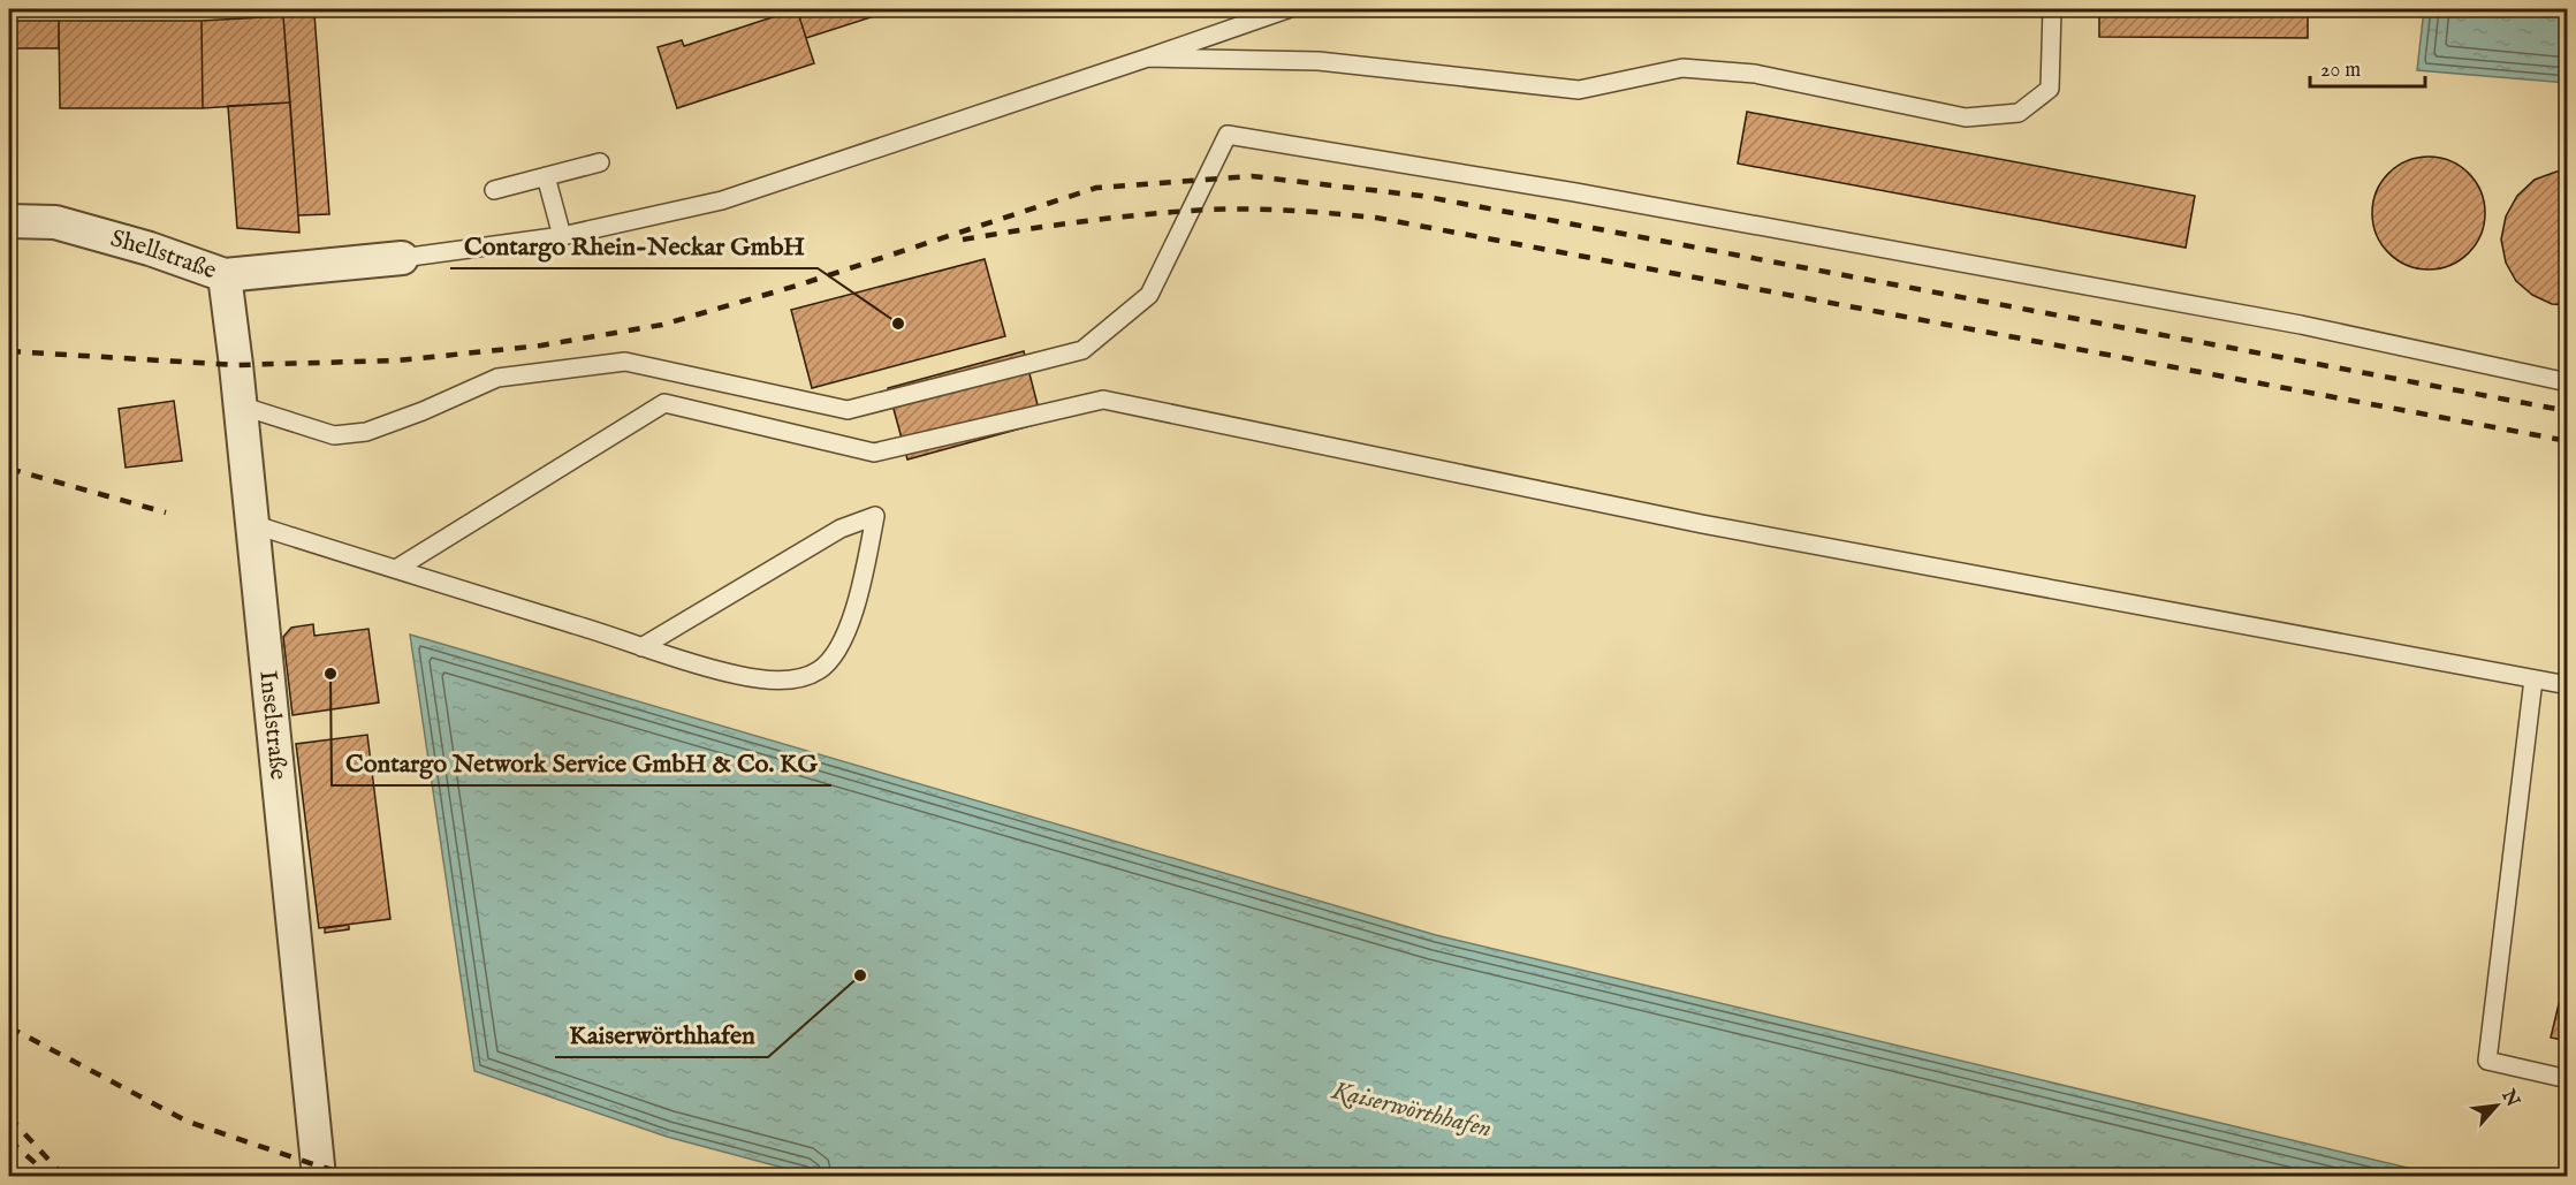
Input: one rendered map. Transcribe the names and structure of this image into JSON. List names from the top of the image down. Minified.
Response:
{"streets":{"street":["Shellstraße","Inselstraße"]},"crossings":[["Shellstraße","Inselstraße"]],"water":["Kaiserwörthhafen"],"places":["Contargo Rhein-Neckar GmbH","Contargo Network Service GmbH & Co. KG","Kaiserwörthhafen"],"scale_bar":"20 m","north":"top right"}
